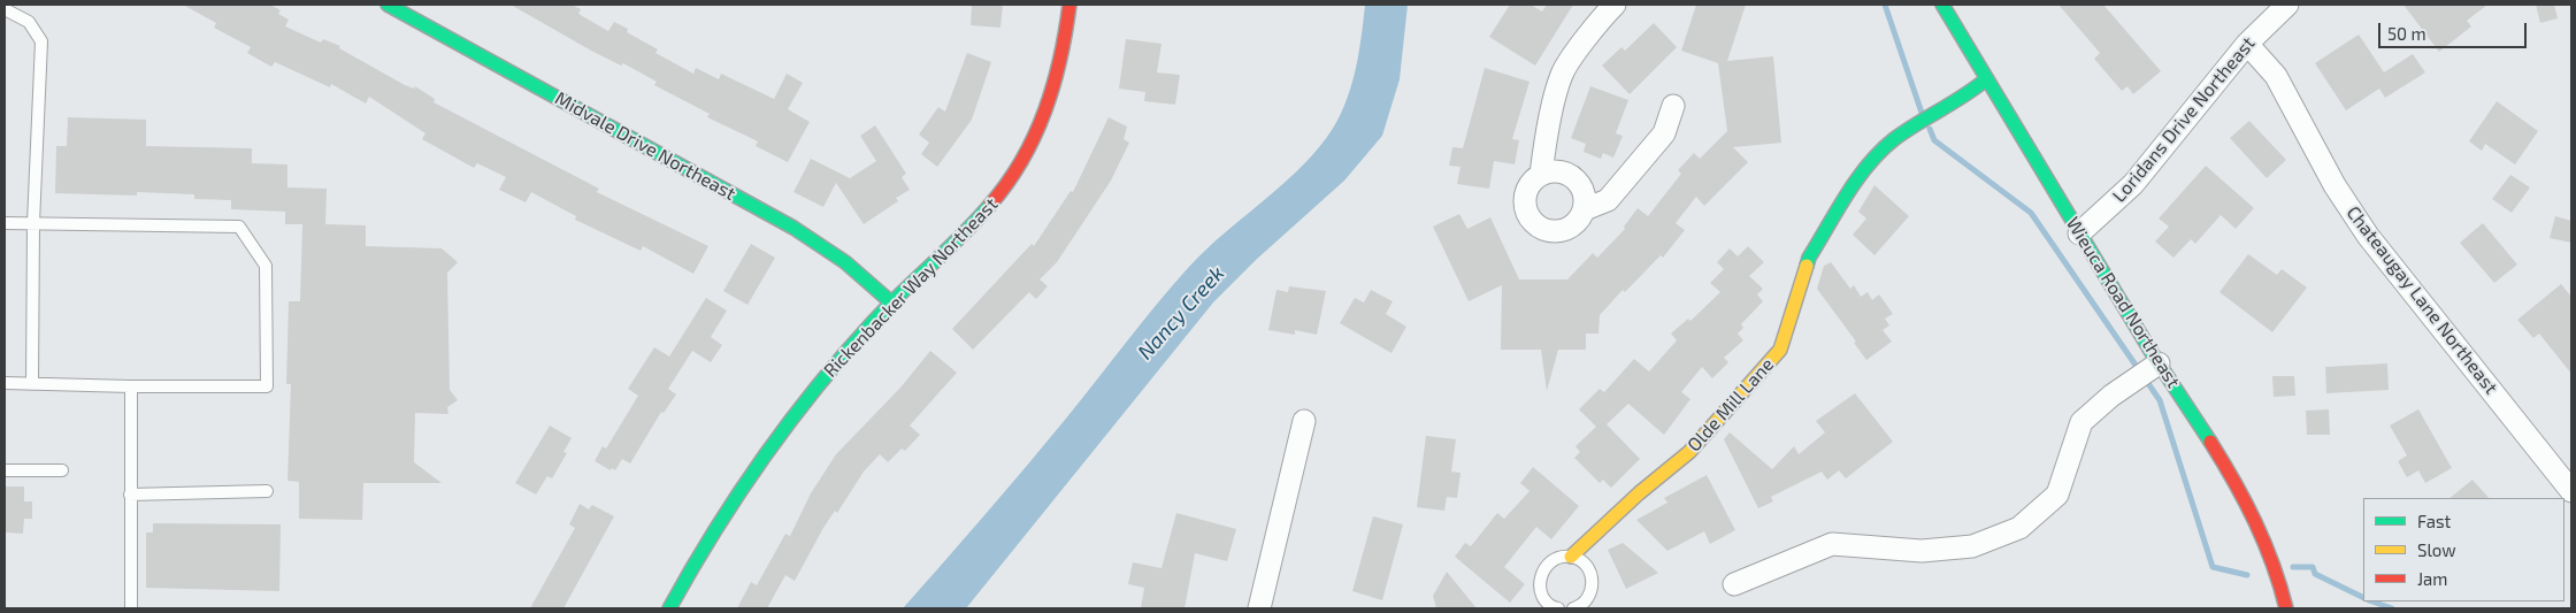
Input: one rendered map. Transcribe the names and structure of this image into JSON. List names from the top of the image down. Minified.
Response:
{"streets":{"street":["Loridans Drive Northeast","Midvale Drive Northeast","Rickenbacker Way Northeast","Chateaugay Lane Northeast","Wieuca Road Northeast","Olde Mill Lane"]},"crossings":[["Loridans Drive Northeast","Chateaugay Lane Northeast"],["Loridans Drive Northeast","Wieuca Road Northeast"],["Midvale Drive Northeast","Rickenbacker Way Northeast"],["Wieuca Road Northeast","Olde Mill Lane"]],"water":["Nancy Creek"],"legend":["Fast","Slow","Jam"],"scale_bar":"50 m"}
